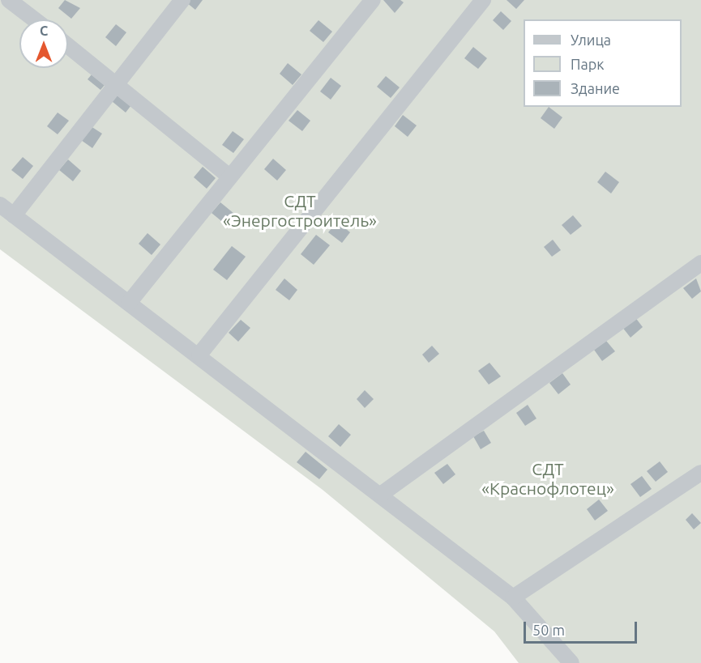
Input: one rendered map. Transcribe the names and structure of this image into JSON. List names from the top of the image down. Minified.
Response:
{"parks":["СДТ «Энергостроитель»","СДТ «Краснофлотец»"],"legend":["Улица","Парк","Здание"],"scale_bar":"50 m","north":"top"}
